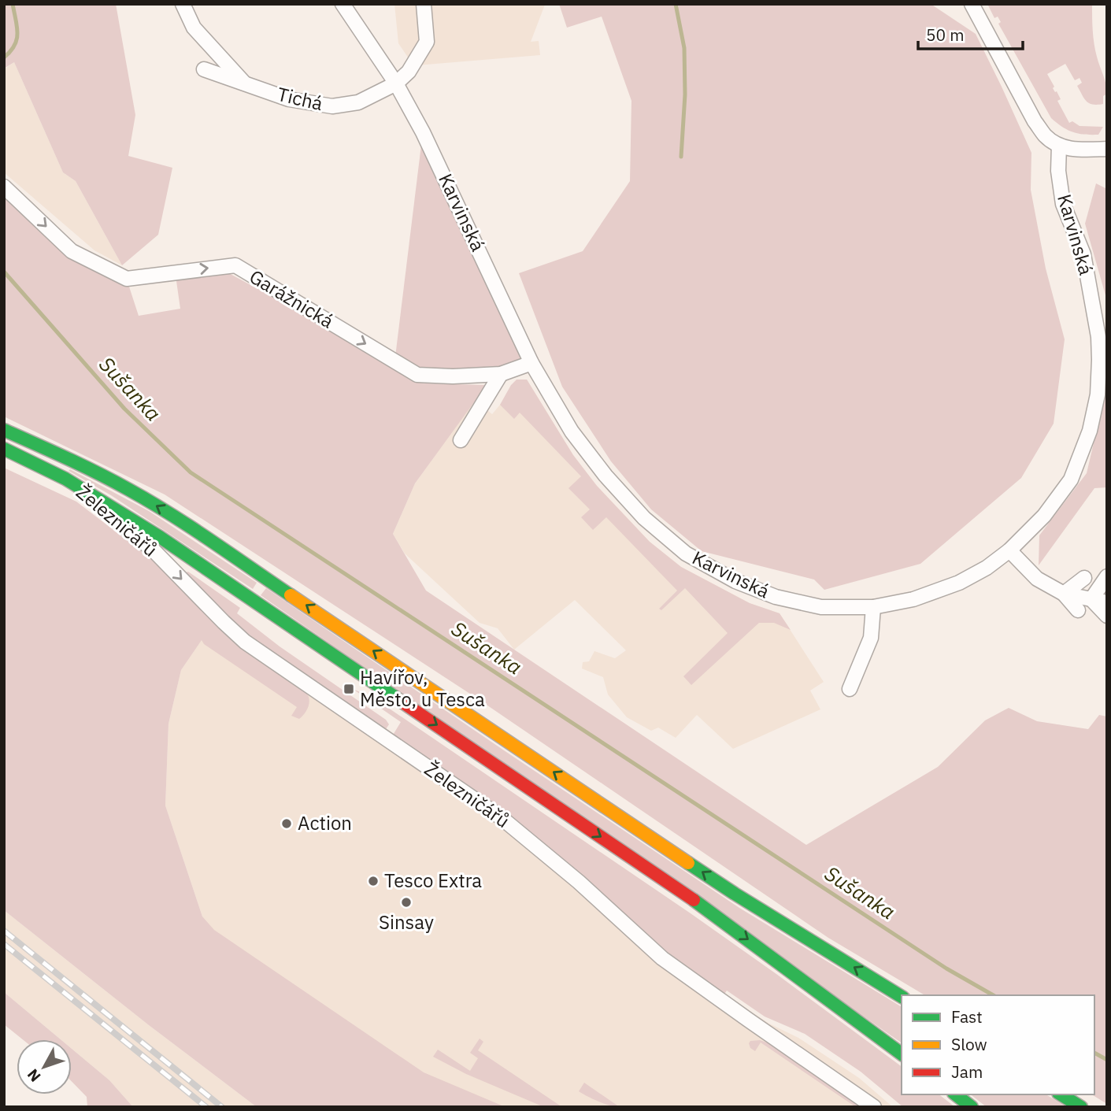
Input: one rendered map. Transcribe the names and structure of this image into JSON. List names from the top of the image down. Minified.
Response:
{"streets":{"street":["Tichá","Karvinská","Garážnická","Železničářů"]},"crossings":[["Tichá","Karvinská"],["Karvinská","Garážnická"]],"one_way":["Garážnická","Železničářů"],"water":["Sušanka"],"places":{"transit":["Havířov, Město, u Tesca"],"other":["Action","Tesco Extra","Sinsay"]},"legend":["Fast","Slow","Jam"],"scale_bar":"50 m","north":"bottom left"}
